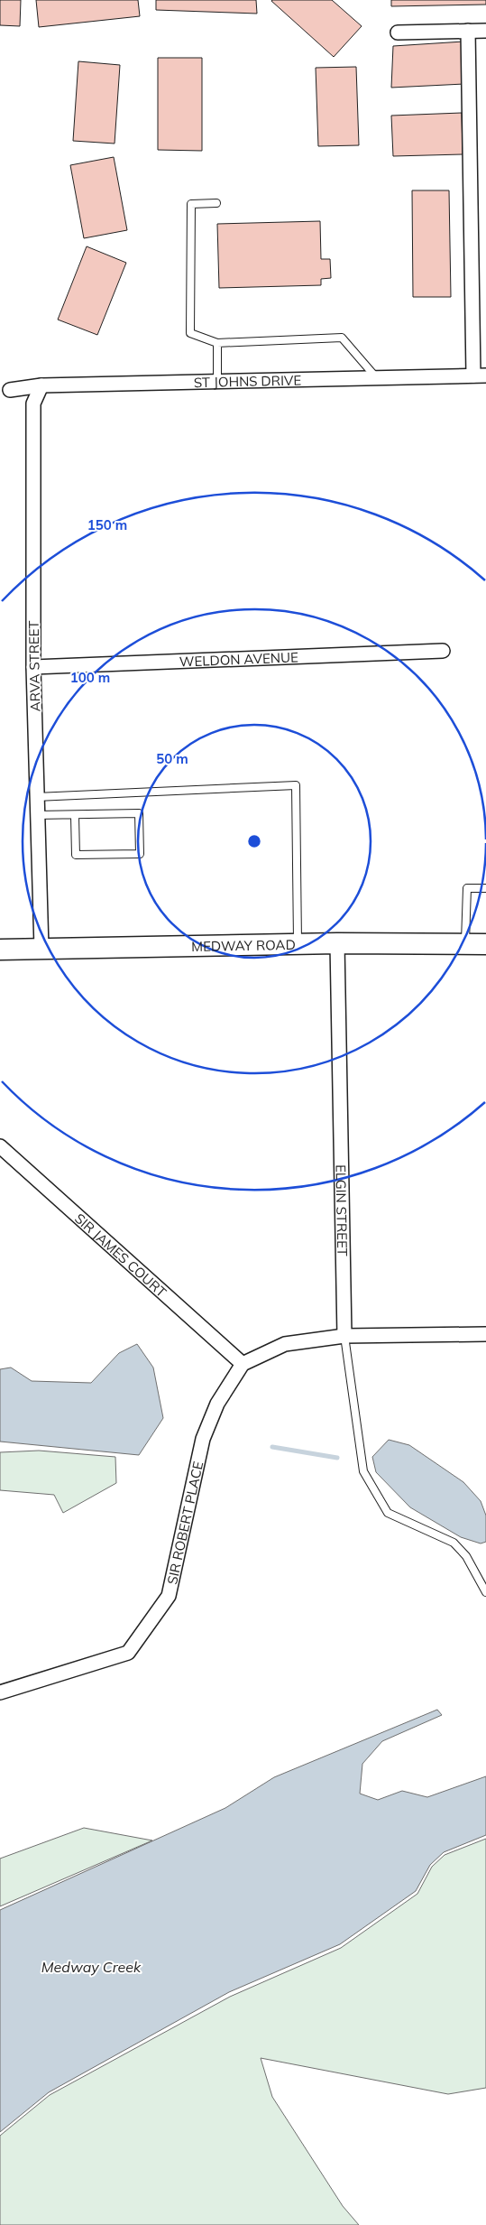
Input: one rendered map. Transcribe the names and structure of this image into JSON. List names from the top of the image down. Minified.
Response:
{"streets":{"main road":["MEDWAY ROAD"],"street":["ST JOHNS DRIVE","WELDON AVENUE","ARVA STREET","ELGIN STREET","SIR JAMES COURT","SIR ROBERT PLACE"]},"crossings":[["ST JOHNS DRIVE","ARVA STREET"],["WELDON AVENUE","ARVA STREET"],["ARVA STREET","MEDWAY ROAD"],["MEDWAY ROAD","ELGIN STREET"],["SIR JAMES COURT","SIR ROBERT PLACE"]],"water":["Medway Creek"],"rings":["150 m","100 m","50 m"]}
